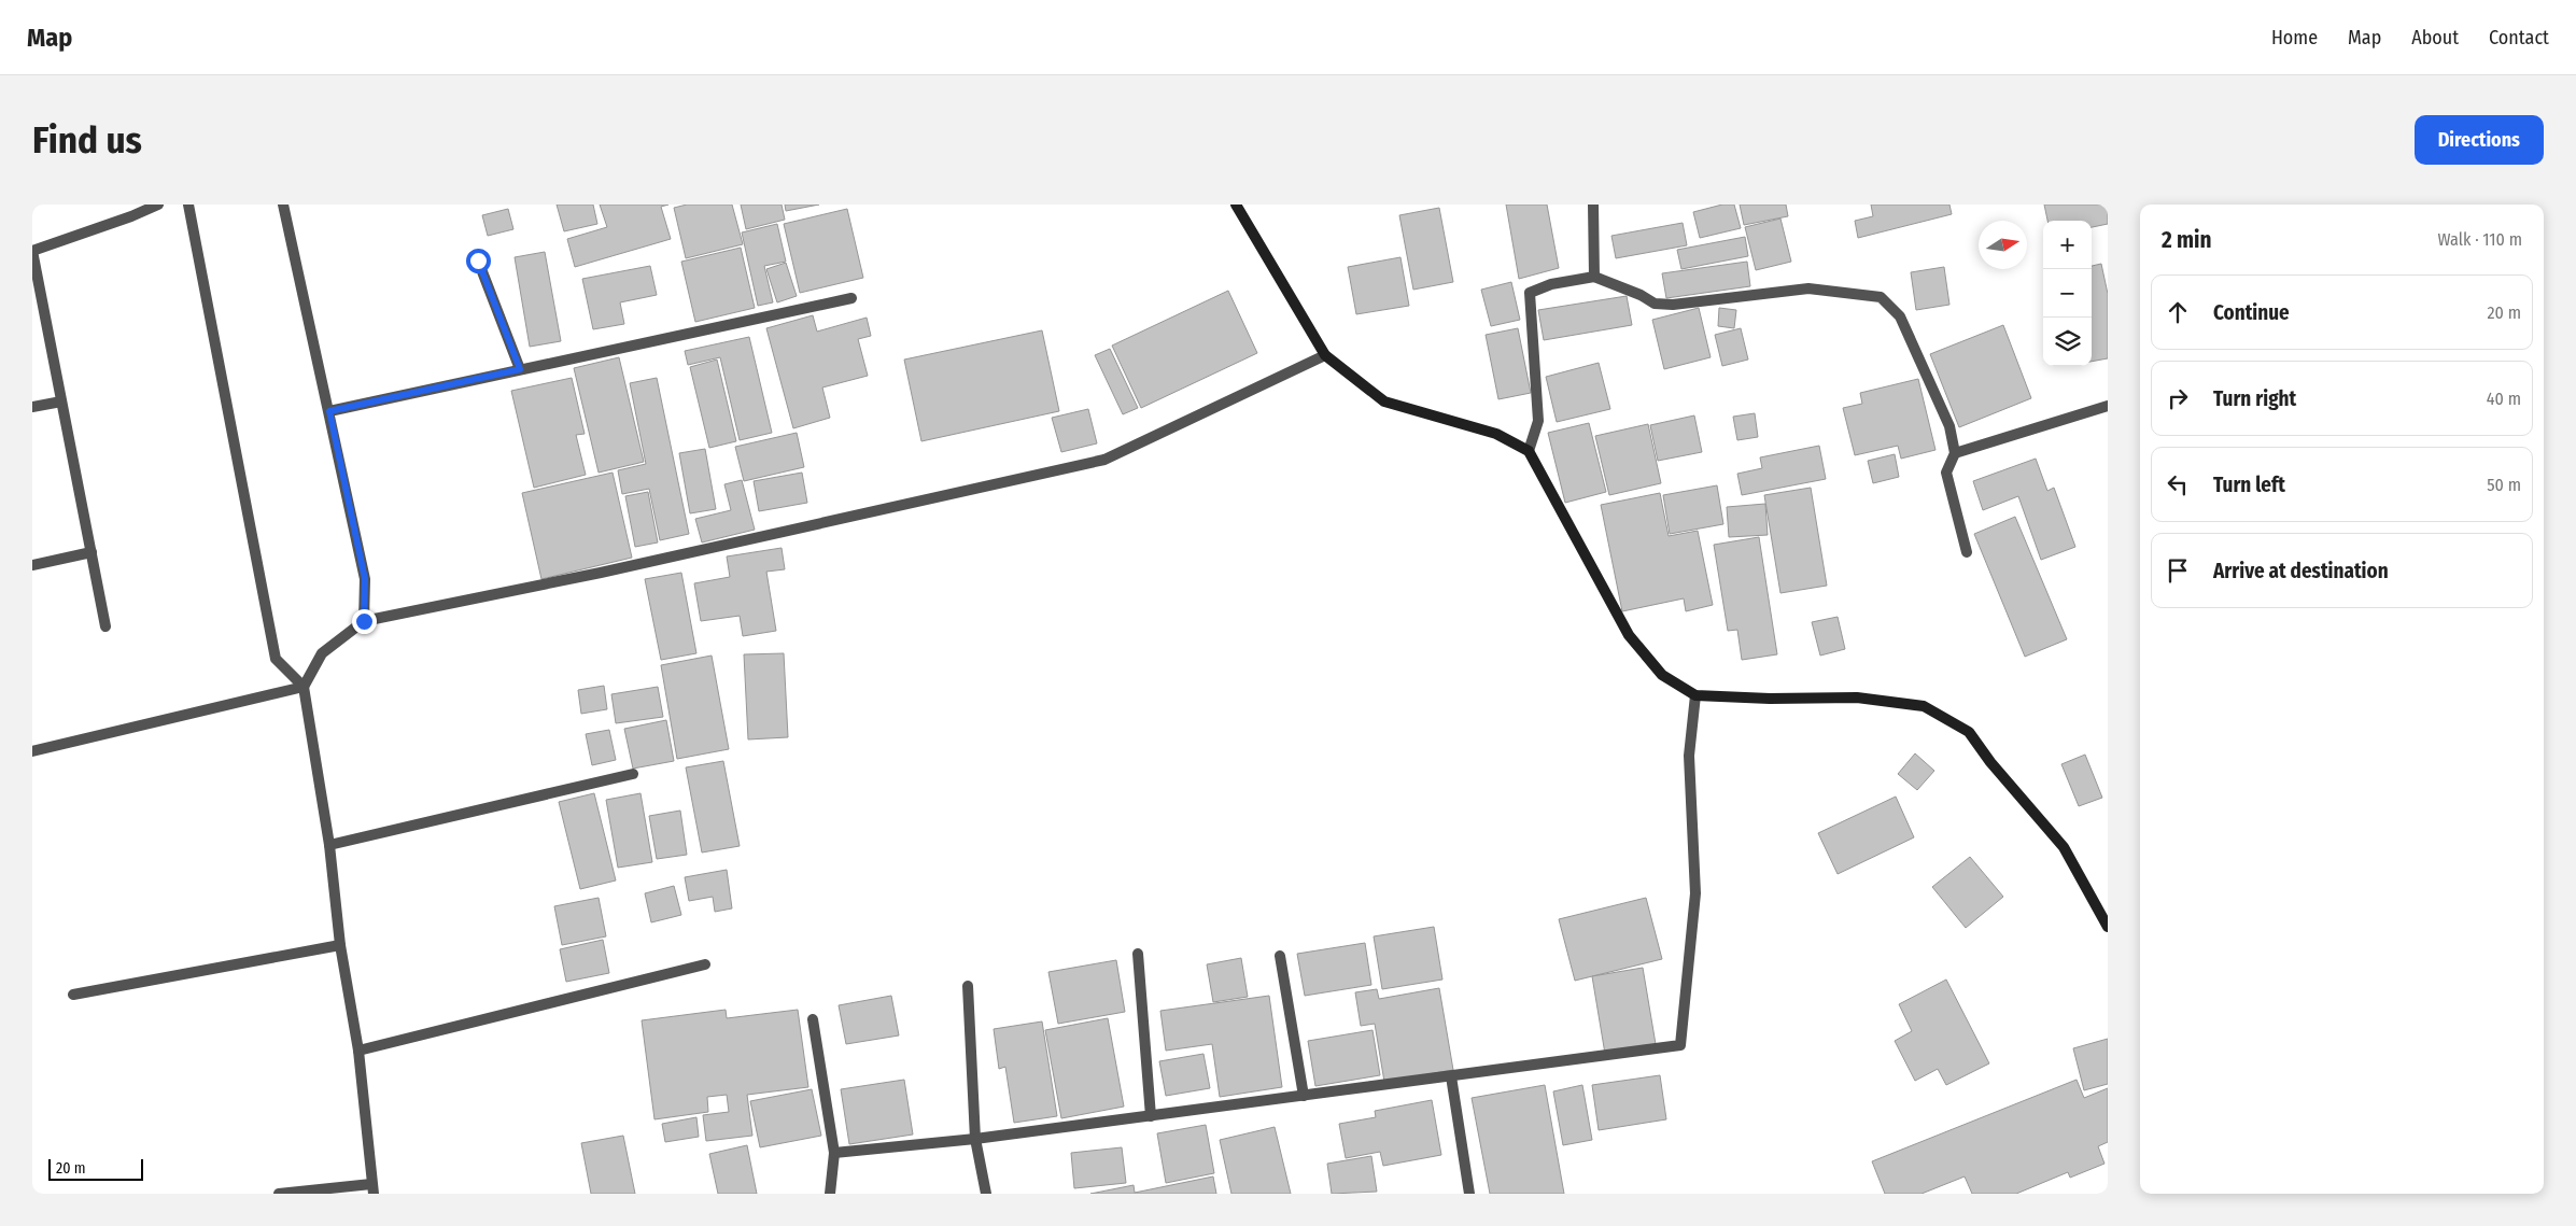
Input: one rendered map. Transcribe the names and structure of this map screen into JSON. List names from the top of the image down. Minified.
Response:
{"scale_bar":"20 m","north":"right","page":{"header":"Map","nav":["Home","Map","About","Contact"],"buttons":"Directions","title":"Find us","heading":["2 min","Walk · 110 m"],"map_buttons":["+","−"],"list":[["Continue","20 m"],["Turn right","40 m"],["Turn left","50 m"],"Arrive at destination"],"scale":"20 m"}}
